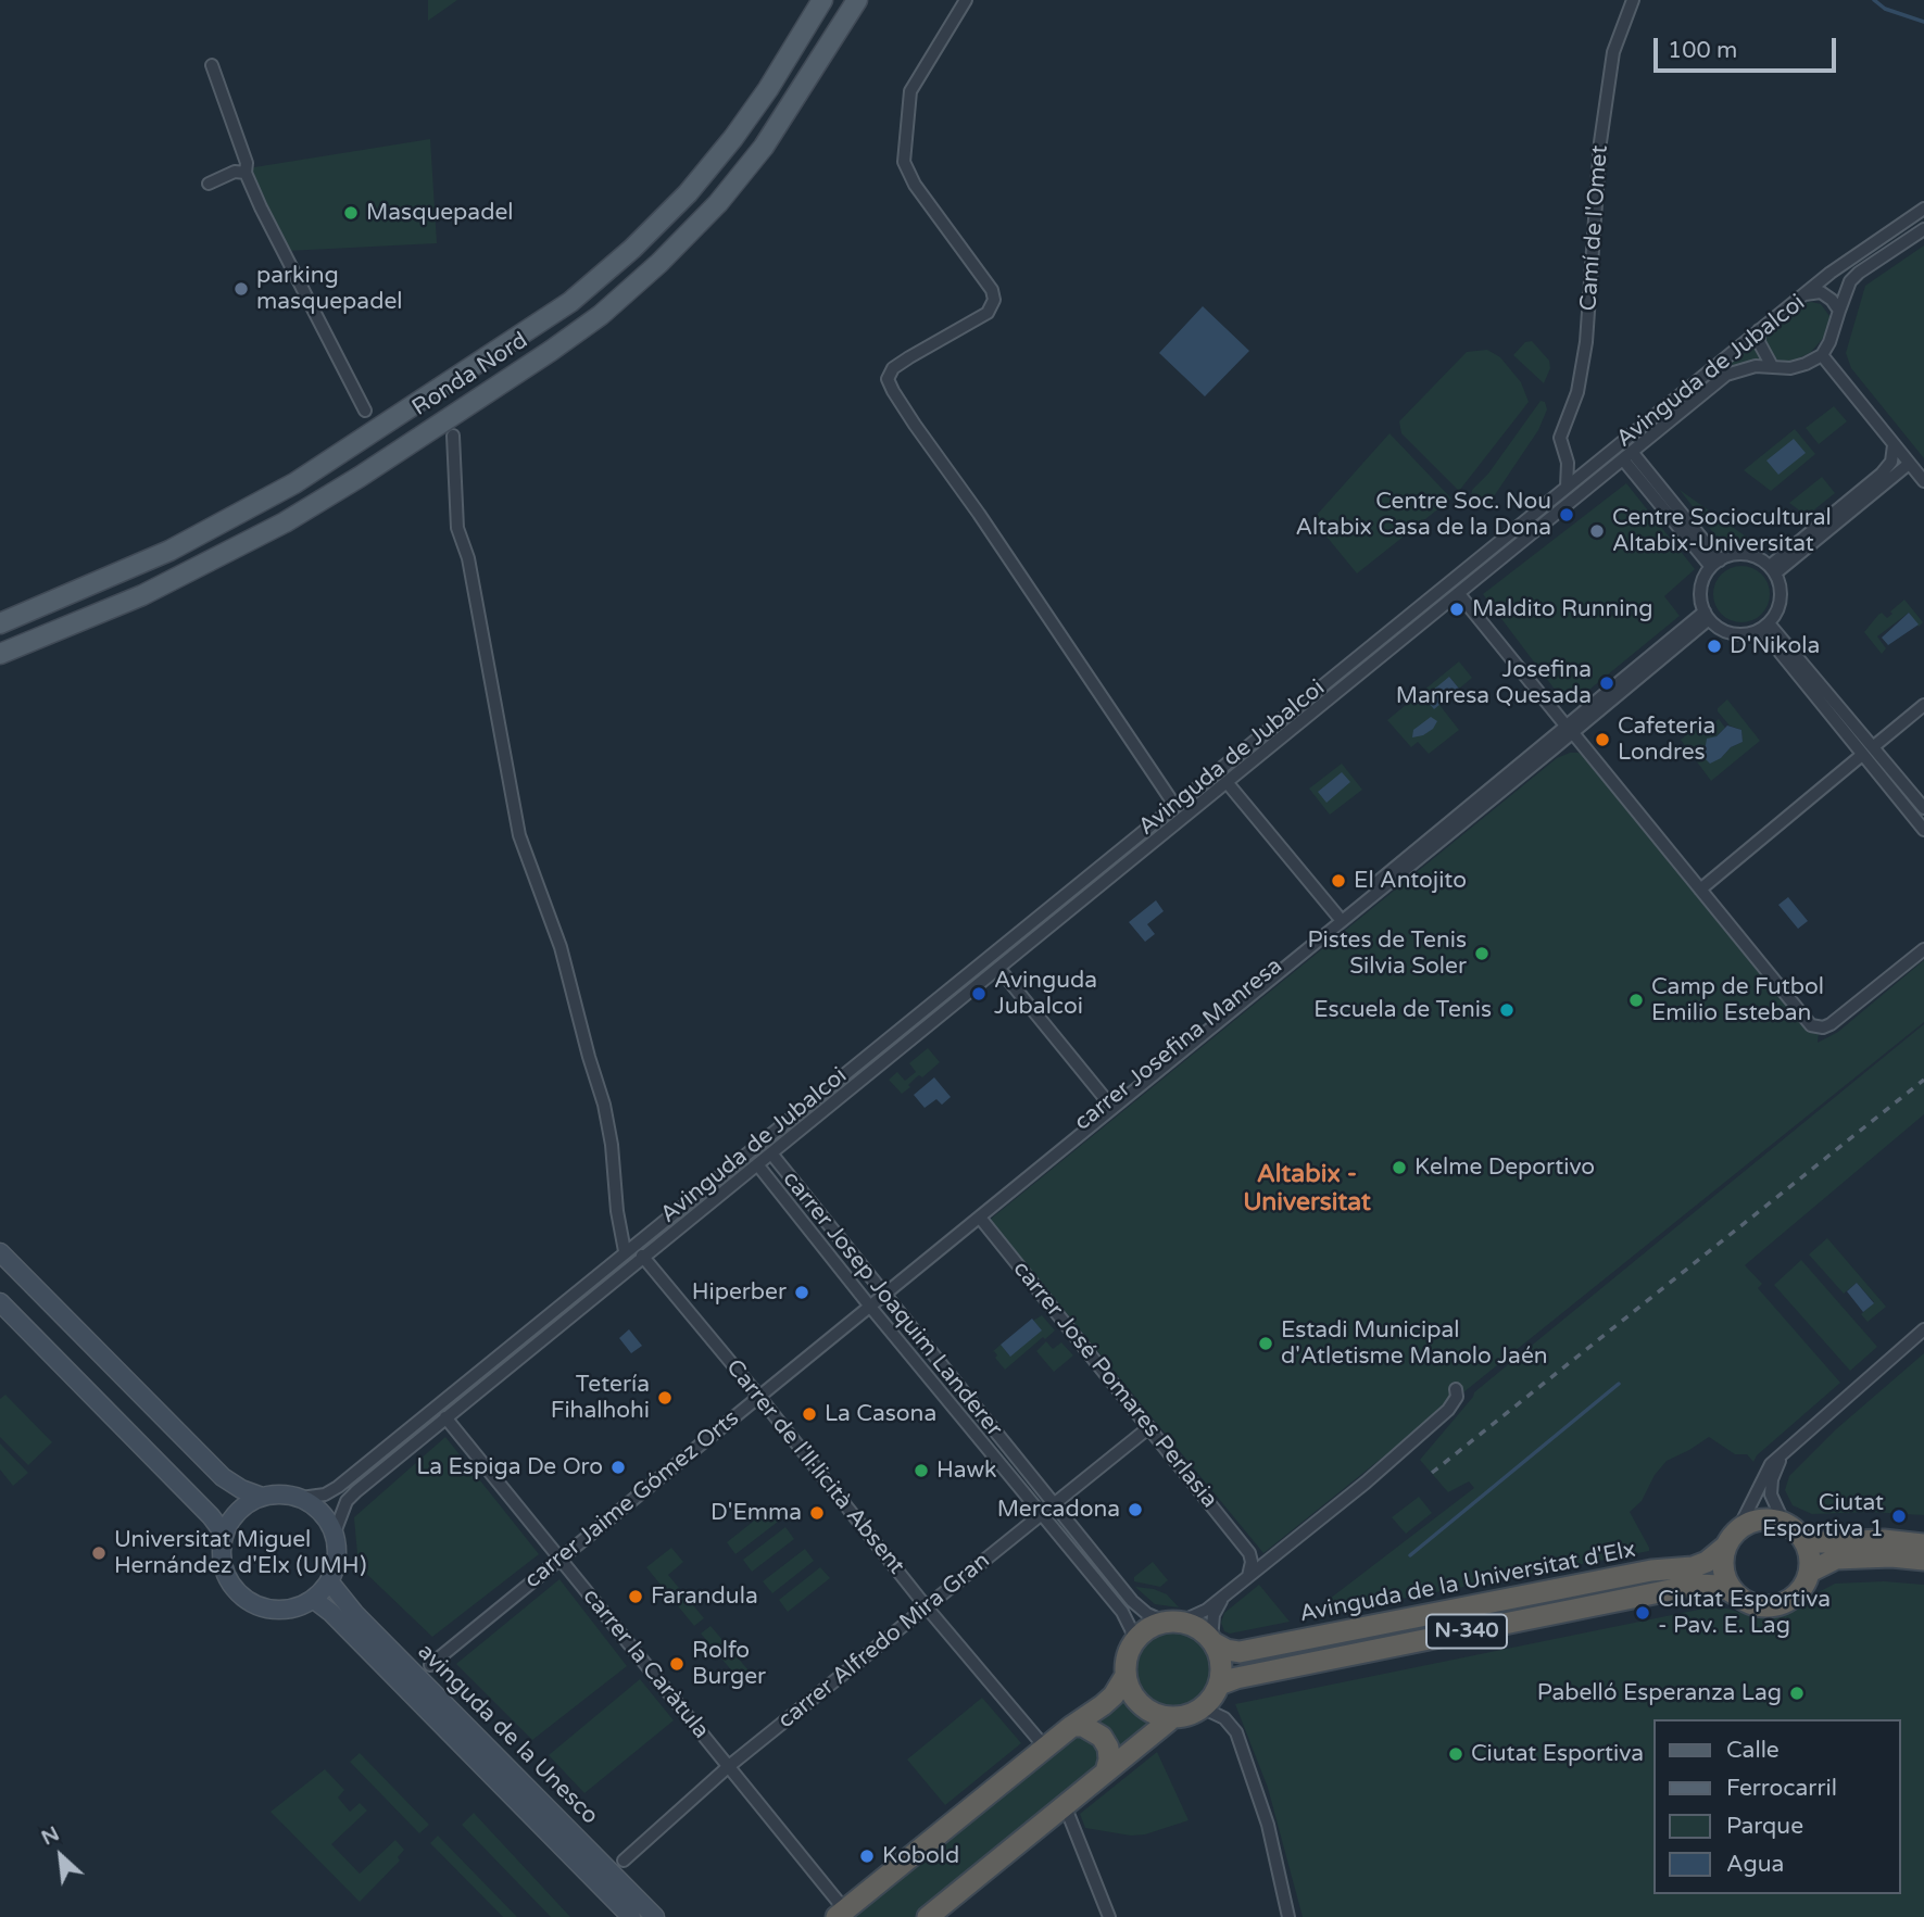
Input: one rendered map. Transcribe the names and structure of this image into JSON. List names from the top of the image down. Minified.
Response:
{"streets":{"highway":["Avinguda de la Universitat d'Elx","N-340"],"main road":["Ronda Nord","avinguda de la Unesco"],"street":["Camí de l'Omet","Avinguda de Jubalcoi","carrer Josefina Manresa","carrer Josep Joaquim Landerer","carrer José Pomares Perlasia","Carrer de l'Il·licità Absent","carrer Jaime Gómez Orts","carrer Alfredo Mira Gran","carrer la Caràtula"]},"crossings":[["Camí de l'Omet","Avinguda de Jubalcoi"],["Avinguda de Jubalcoi","carrer Josep Joaquim Landerer"],["Avinguda de Jubalcoi","Carrer de l'Il·licità Absent"],["Avinguda de Jubalcoi","carrer la Caràtula"],["Avinguda de Jubalcoi","avinguda de la Unesco"],["carrer Josefina Manresa","carrer Josep Joaquim Landerer"],["carrer Josefina Manresa","carrer José Pomares Perlasia"],["carrer Josefina Manresa","carrer Jaime Gómez Orts"],["carrer Josep Joaquim Landerer","carrer Jaime Gómez Orts"],["carrer Josep Joaquim Landerer","Avinguda de la Universitat d'Elx"],["carrer Josep Joaquim Landerer","N-340"],["carrer Josep Joaquim Landerer","carrer Alfredo Mira Gran"],["carrer José Pomares Perlasia","carrer Alfredo Mira Gran"],["Carrer de l'Il·licità Absent","carrer Jaime Gómez Orts"],["Carrer de l'Il·licità Absent","carrer Alfredo Mira Gran"],["carrer Jaime Gómez Orts","carrer la Caràtula"],["Avinguda de la Universitat d'Elx","N-340"],["carrer Alfredo Mira Gran","carrer la Caràtula"]],"districts":["Altabix - Universitat"],"places":["Masquepadel","parking masquepadel","Centre Soc. Nou Altabix Casa de la Dona","Centre Sociocultural Altabix-Universitat","Maldito Running","D'Nikola","Josefina Manresa Quesada","Cafeteria Londres","El Antojito","Pistes de Tenis Silvia Soler","Avinguda Jubalcoi","Camp de Futbol Emilio Esteban","Escuela de Tenis","Kelme Deportivo","Hiperber","Estadi Municipal d'Atletisme Manolo Jaén","Tetería Fihalhohi","La Casona","La Espiga De Oro","Hawk","Mercadona","D'Emma","Ciutat Esportiva 1","Universitat Miguel Hernández d'Elx (UMH)","Farandula","Ciutat Esportiva - Pav. E. Lag","Rolfo Burger","Pabelló Esperanza Lag","Ciutat Esportiva","Kobold"],"legend":["Calle","Ferrocarril","Parque","Agua"],"scale_bar":"100 m","north":"top left"}
